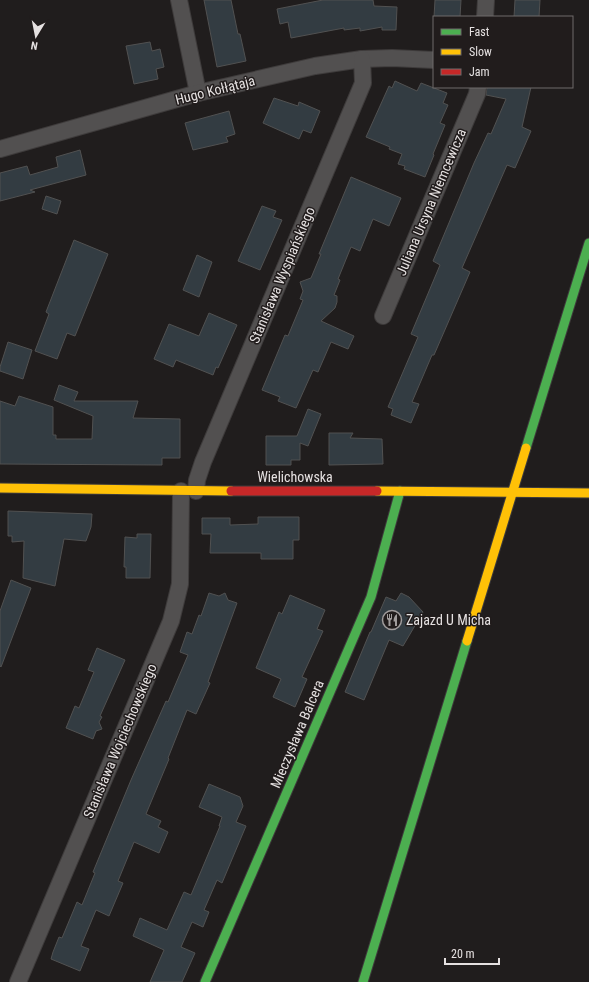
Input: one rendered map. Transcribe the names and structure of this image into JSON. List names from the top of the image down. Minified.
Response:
{"streets":{"street":["Hugo Kołłątaja","Juliana Ursyna Niemcewicza","Stanisława Wyspiańskiego","Wielichowska","Mieczysława Balcera","Stanisława Wojciechowskiego"]},"crossings":[["Hugo Kołłątaja","Stanisława Wyspiańskiego"],["Stanisława Wyspiańskiego","Wielichowska"],["Stanisława Wyspiańskiego","Stanisława Wojciechowskiego"],["Wielichowska","Mieczysława Balcera"],["Wielichowska","Stanisława Wojciechowskiego"]],"places":{"restaurant":["Zajazd U Micha"]},"legend":["Fast","Slow","Jam"],"scale_bar":"20 m","north":"bottom"}
